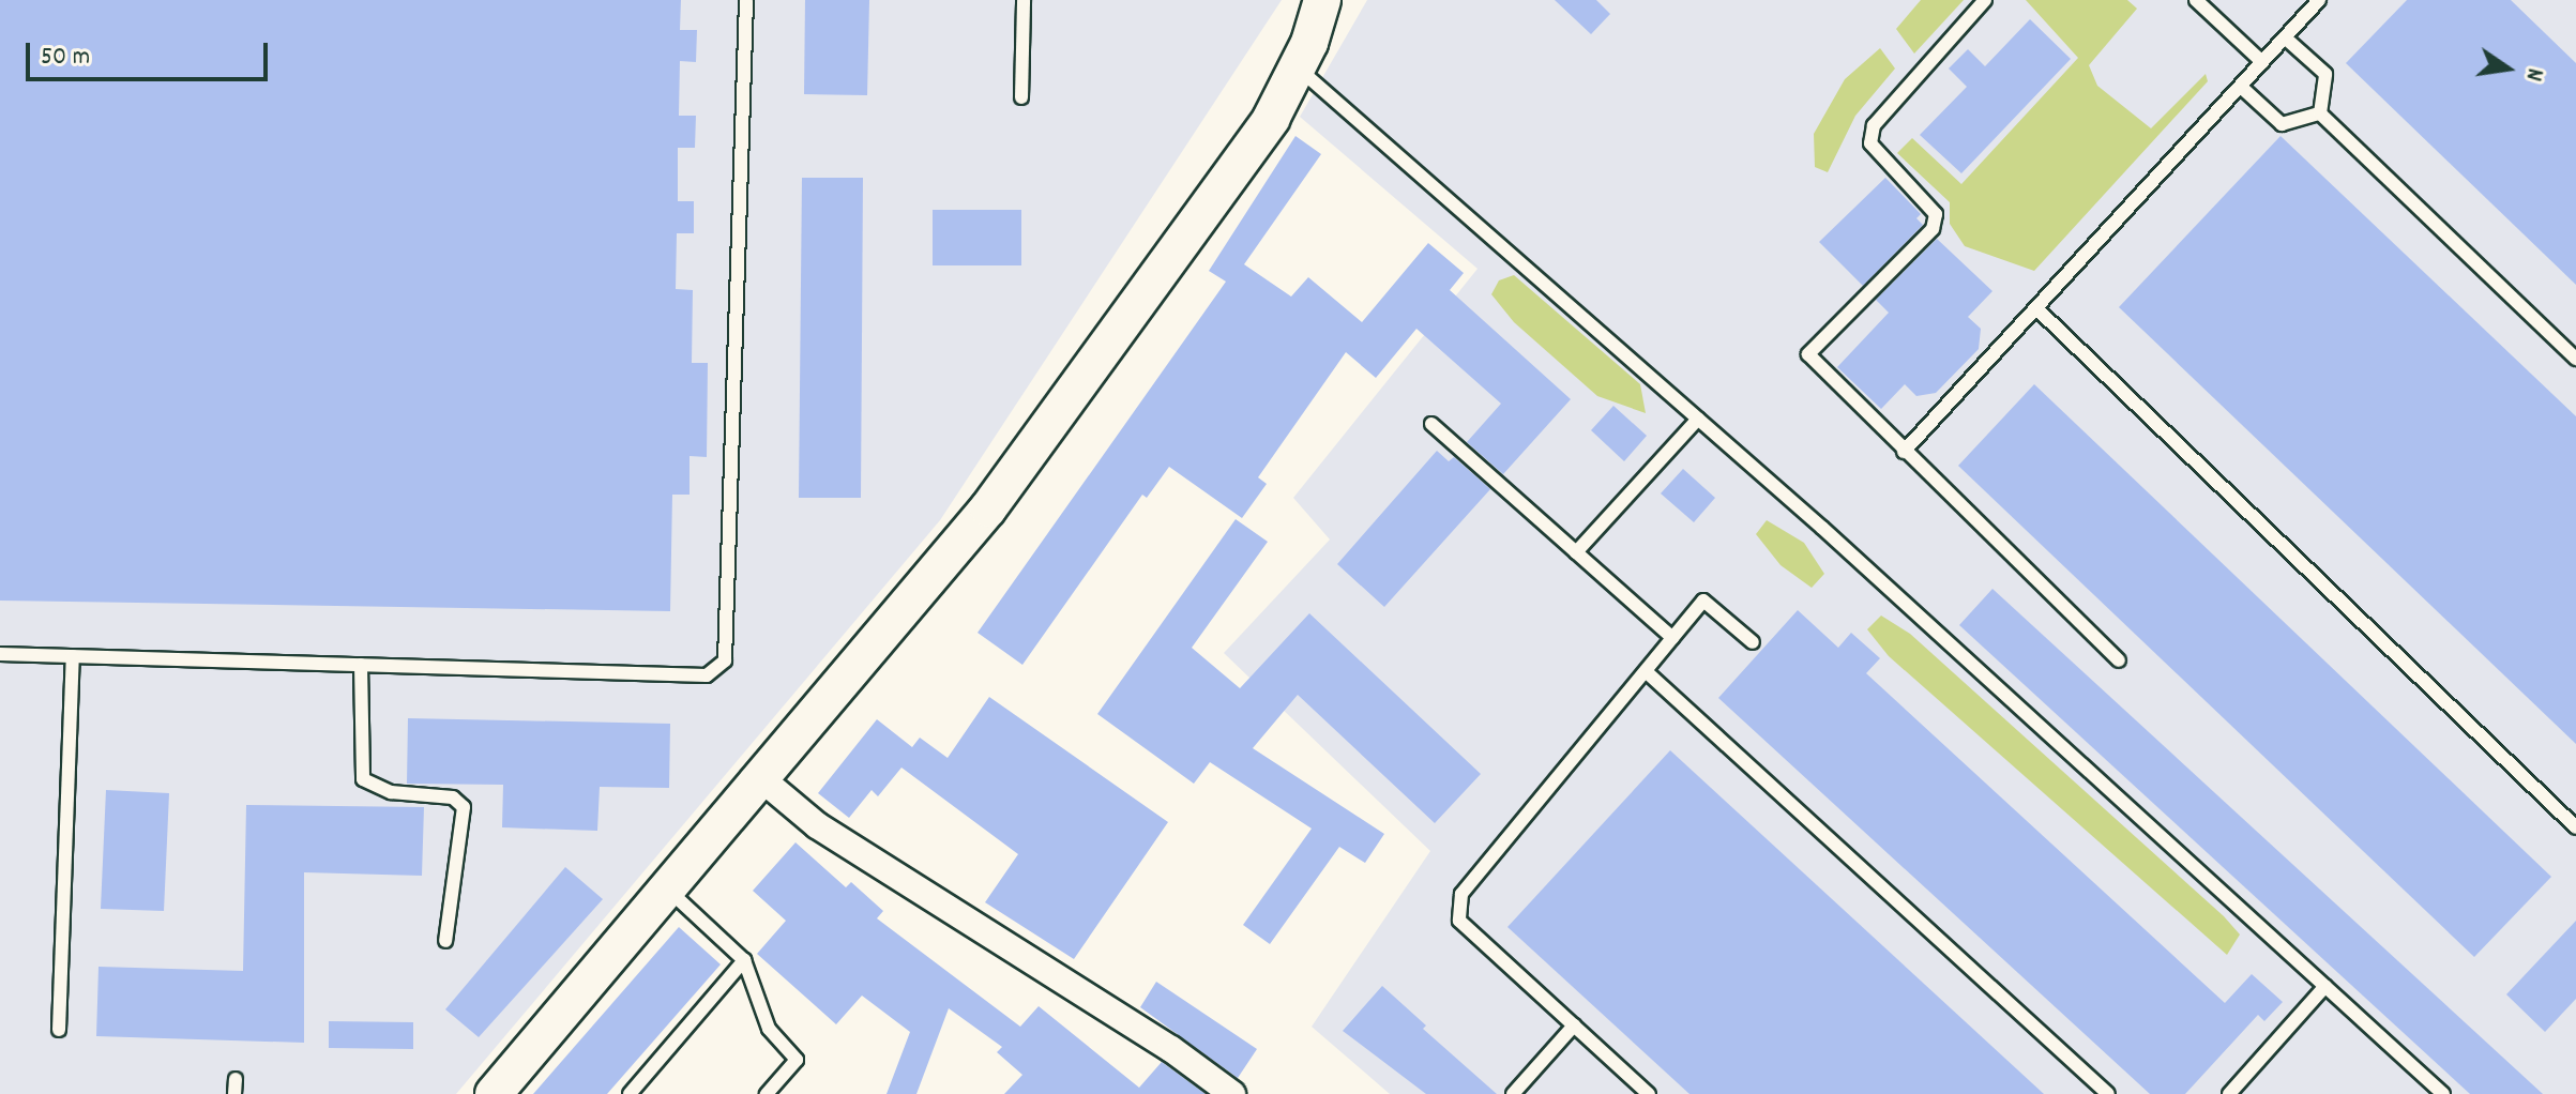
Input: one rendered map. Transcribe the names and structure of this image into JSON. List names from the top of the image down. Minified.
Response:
{"scale_bar":"50 m","north":"right"}
